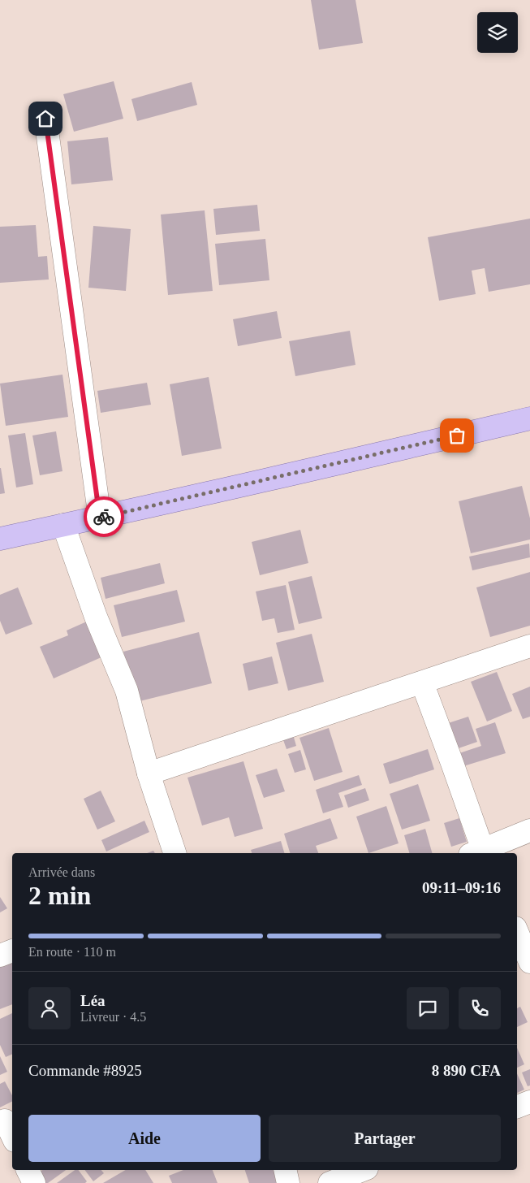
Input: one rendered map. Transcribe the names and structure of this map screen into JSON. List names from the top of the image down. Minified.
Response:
{"page":{"heading":["2 min","Arrivée dans","09:11–09:16"],"panel":["Léa","Livreur · 4.5","Commande #8925","8 890 CFA"],"bar":"En route · 110 m","buttons":["Aide","Partager"]}}
